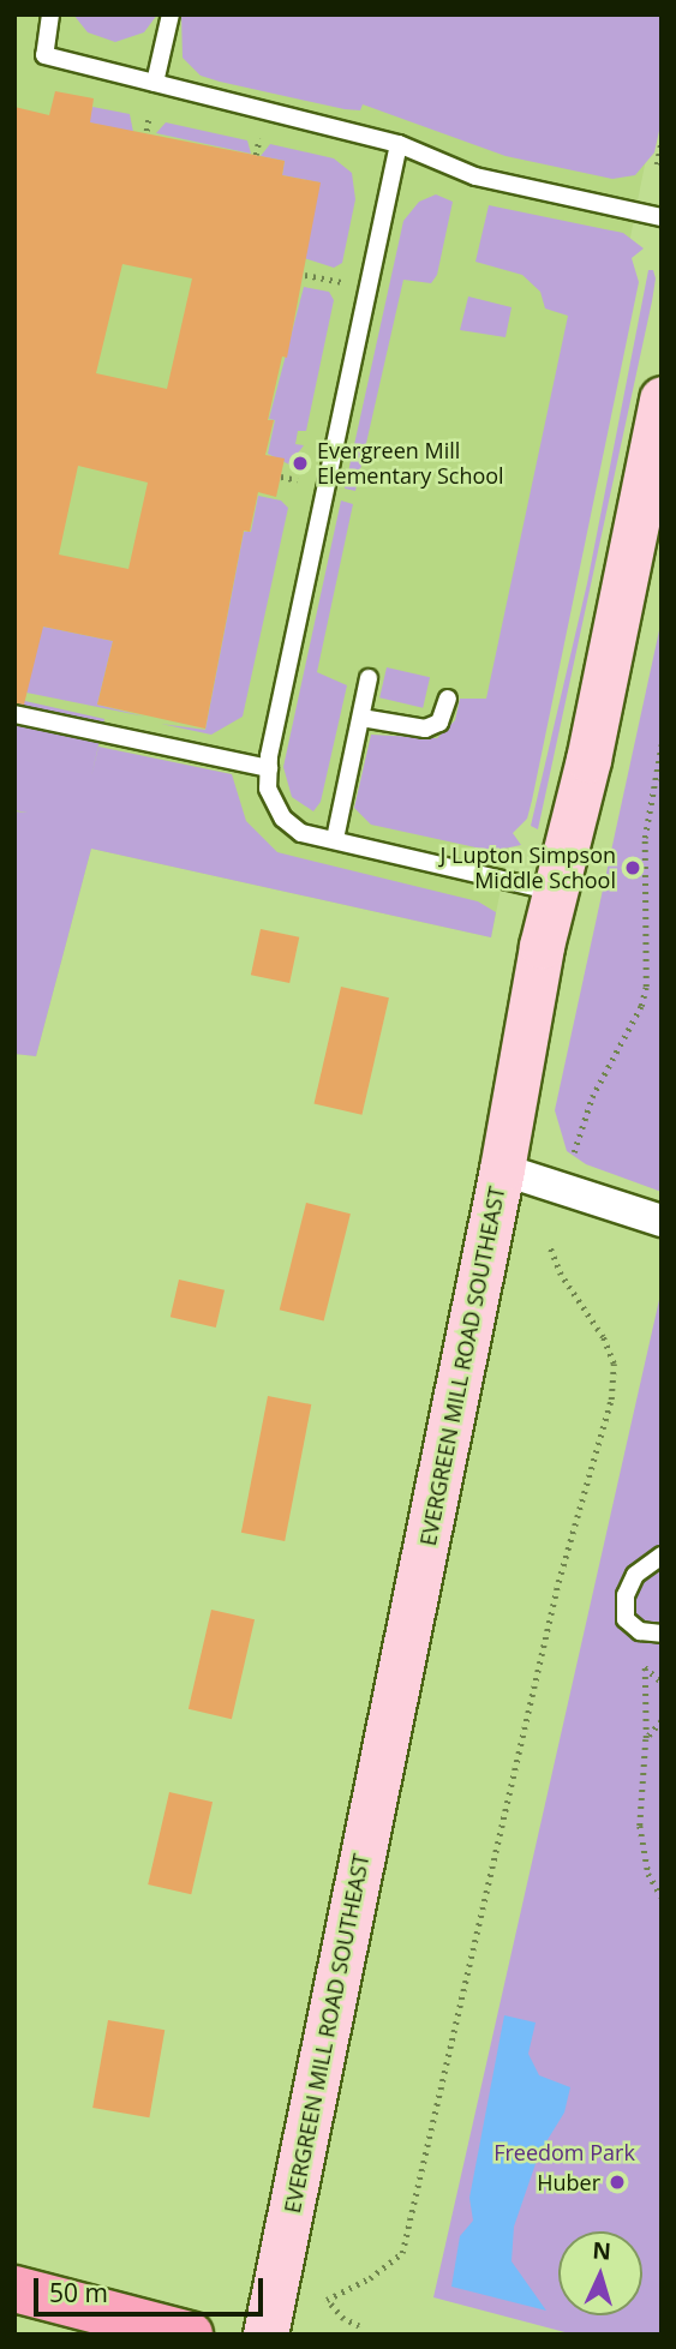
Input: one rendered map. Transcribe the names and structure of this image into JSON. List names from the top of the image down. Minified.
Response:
{"streets":{"main road":["EVERGREEN MILL ROAD SOUTHEAST"]},"parks":["Freedom Park"],"places":["Evergreen Mill Elementary School","J Lupton Simpson Middle School","Huber"],"scale_bar":"50 m","north":"top"}
